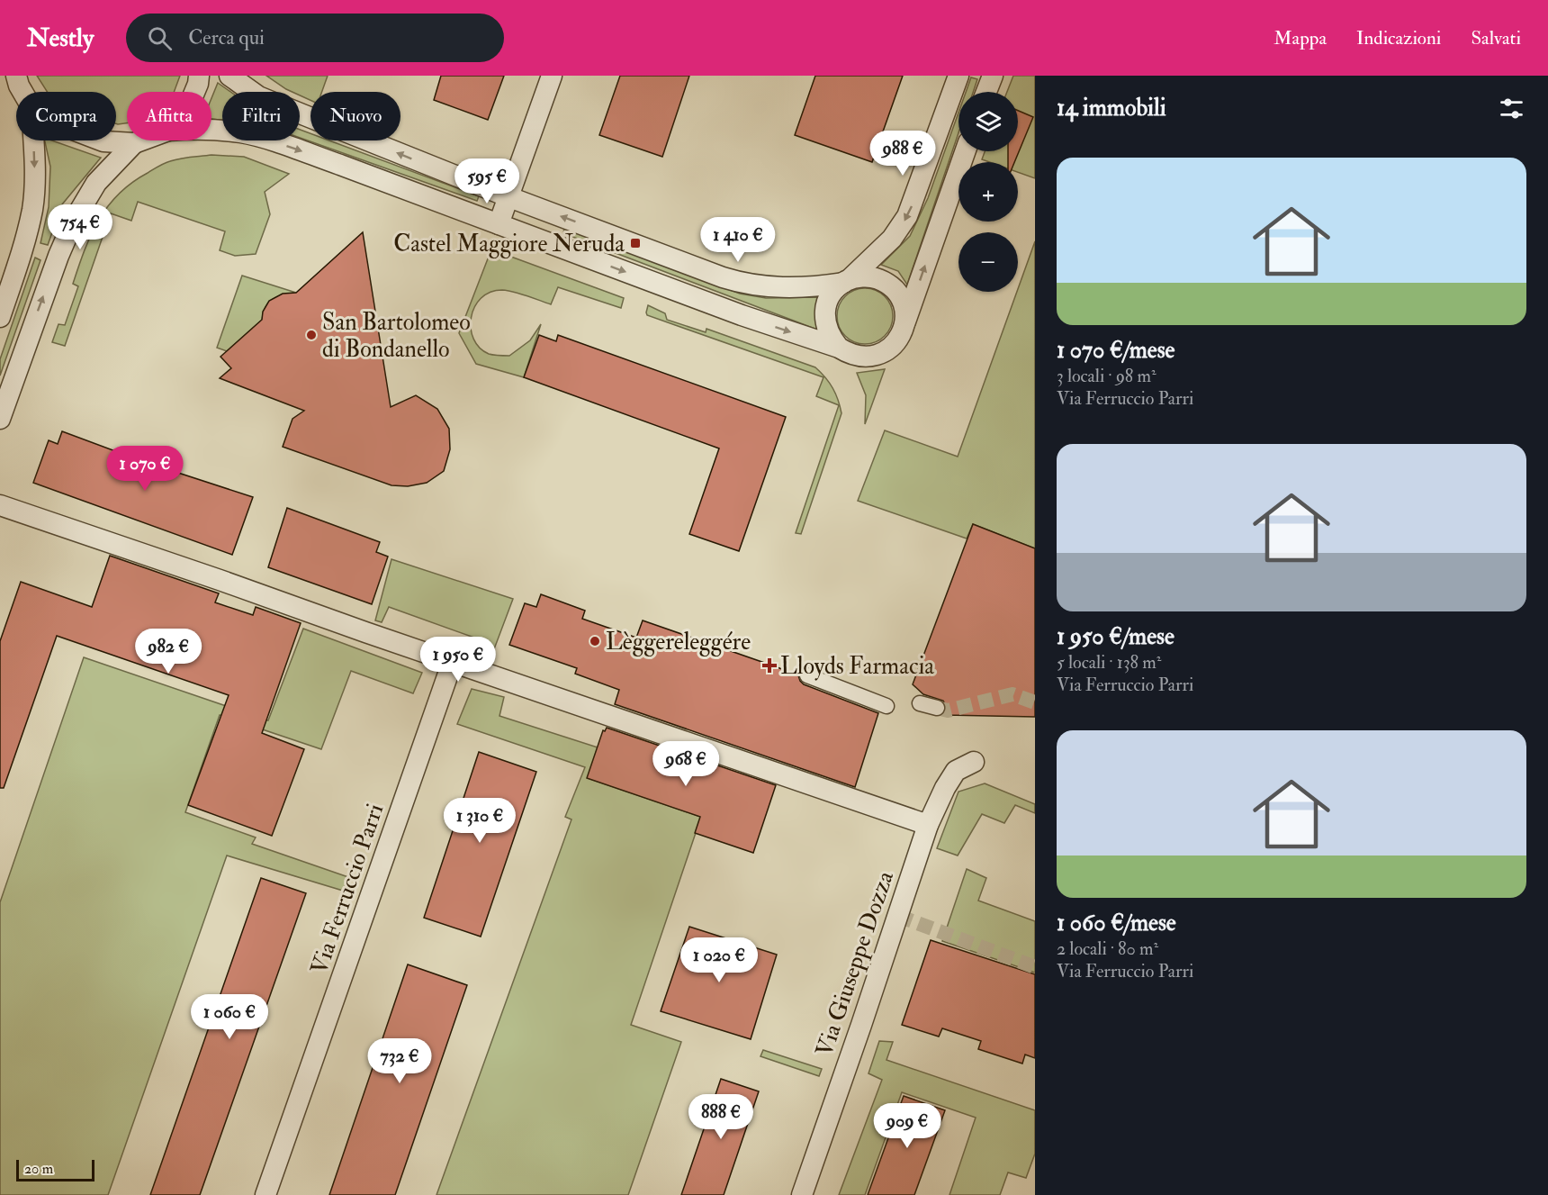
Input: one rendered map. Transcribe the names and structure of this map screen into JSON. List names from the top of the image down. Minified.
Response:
{"streets":{"street":["Via Ferruccio Parri","Via Giuseppe Dozza"]},"places":{"transit":["Castel Maggiore Neruda"],"other":["San Bartolomeo di Bondanello","Lèggereleggére"],"health":["Lloyds Farmacia"]},"scale_bar":"20 m","page":{"header":"Nestly","search":"Cerca qui","nav":["Mappa","Indicazioni","Salvati"],"heading":"14 immobili","map_buttons":["+","−"],"chip":["Compra","Affitta","Filtri","Nuovo"],"price":["988 €","595 €","754 €","1 410 €","1 070 €","982 €","1 950 €","968 €","1 310 €","1 020 €","1 060 €","732 €","888 €","909 €"],"list":[{"name":"1 070 €/mese","note":"3 locali · 98 m² · Via Ferruccio Parri"},{"name":"1 950 €/mese","note":"5 locali · 138 m² · Via Ferruccio Parri"},{"name":"1 060 €/mese","note":"2 locali · 80 m² · Via Ferruccio Parri"}],"scale":"20 m"}}
